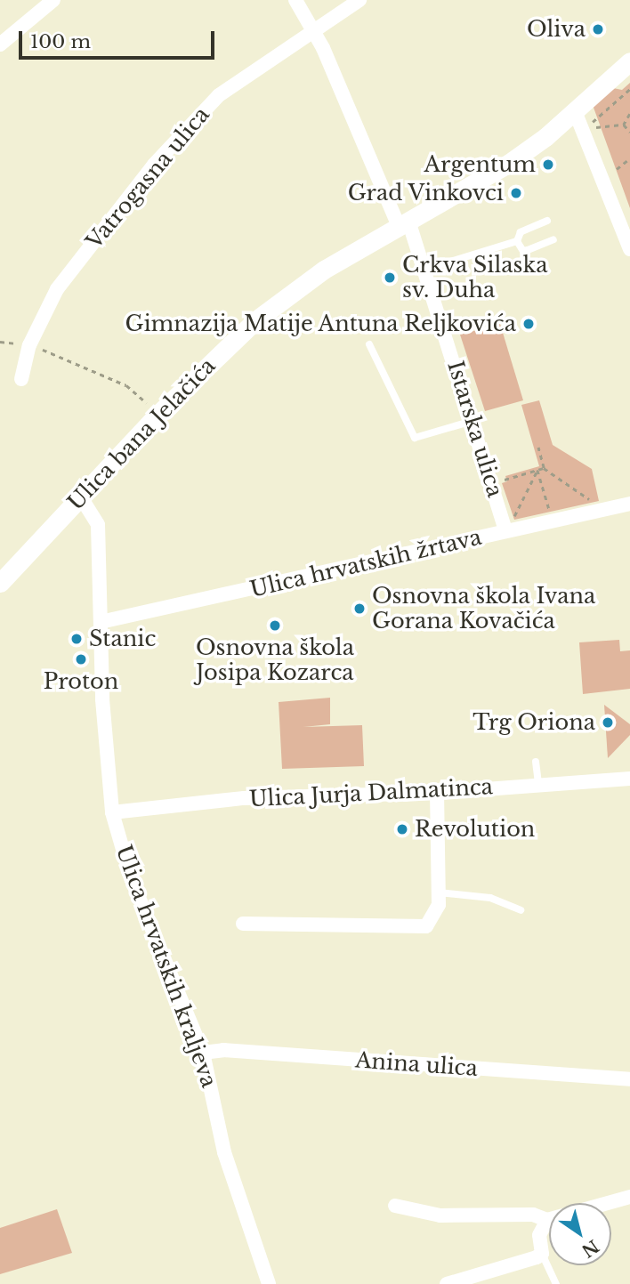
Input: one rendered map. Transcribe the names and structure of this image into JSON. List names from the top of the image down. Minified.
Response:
{"streets":{"main road":["Ulica bana Jelačića"],"street":["Vatrogasna ulica","Istarska ulica","Ulica hrvatskih žrtava","Ulica Jurja Dalmatinca","Ulica hrvatskih kraljeva","Anina ulica"]},"crossings":[["Vatrogasna ulica","Istarska ulica"],["Istarska ulica","Ulica bana Jelačića"],["Istarska ulica","Ulica hrvatskih žrtava"],["Ulica bana Jelačića","Ulica hrvatskih kraljeva"],["Ulica hrvatskih žrtava","Ulica hrvatskih kraljeva"],["Ulica Jurja Dalmatinca","Ulica hrvatskih kraljeva"],["Ulica hrvatskih kraljeva","Anina ulica"]],"places":["Oliva","Argentum","Grad Vinkovci","Crkva Silaska sv. Duha","Gimnazija Matije Antuna Reljkovića","Osnovna škola Ivana Gorana Kovačića","Osnovna škola Josipa Kozarca","Stanic","Proton","Trg Oriona","Revolution"],"scale_bar":"100 m","north":"bottom right"}
